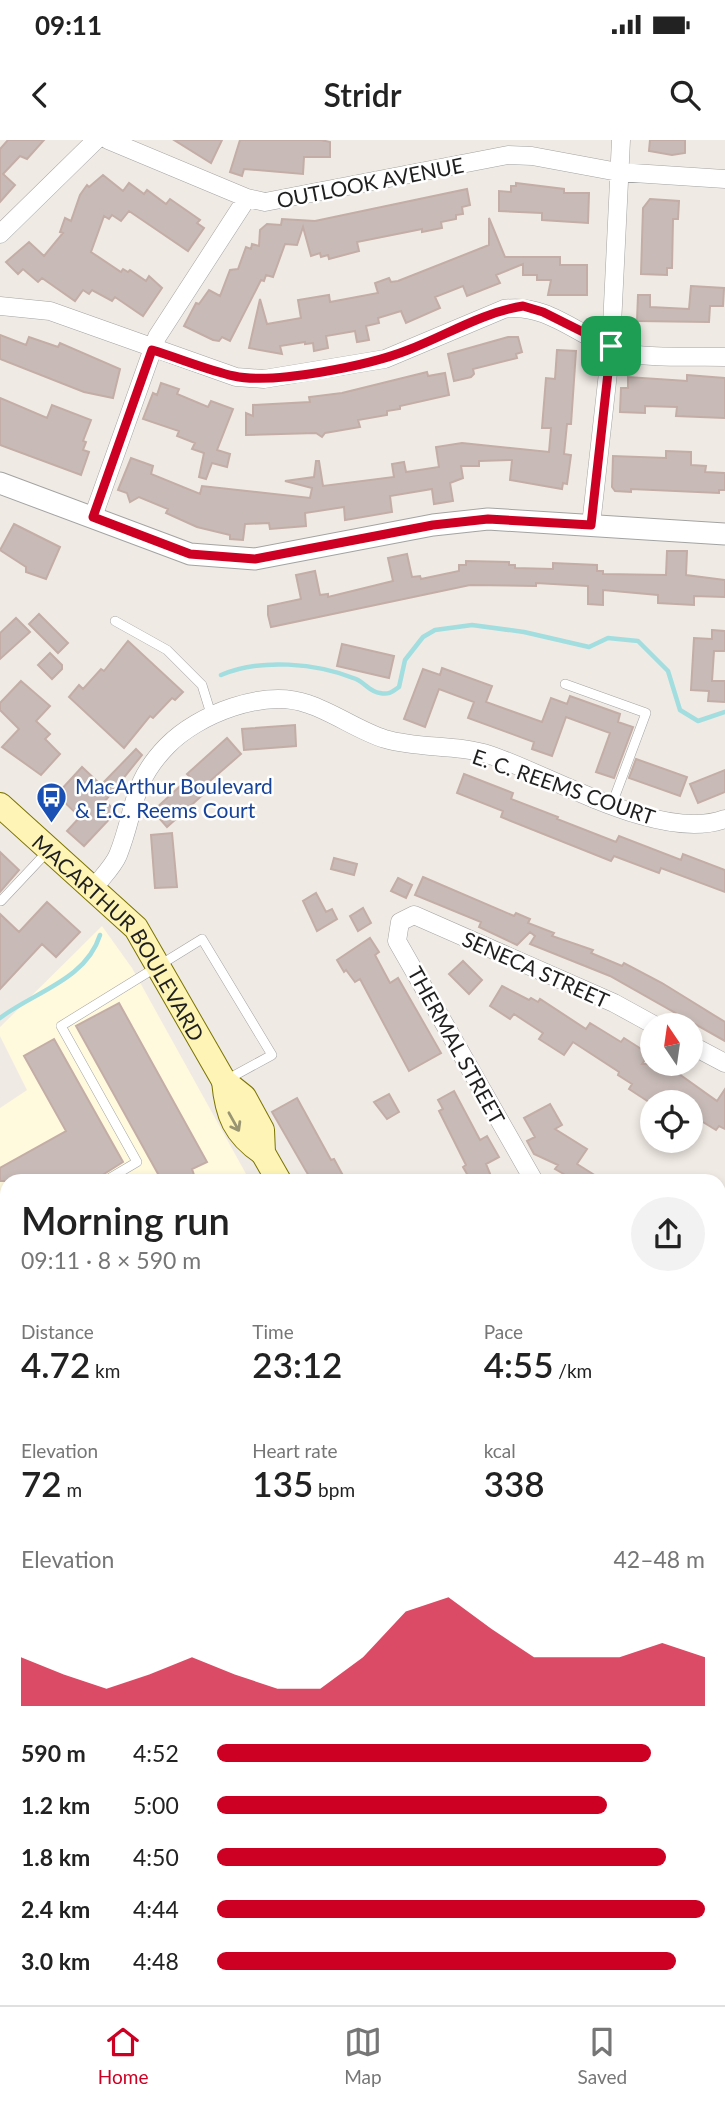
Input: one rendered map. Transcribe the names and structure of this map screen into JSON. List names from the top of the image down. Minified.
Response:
{"streets":{"main road":["MACARTHUR BOULEVARD"],"street":["OUTLOOK AVENUE","E. C. REEMS COURT","SENECA STREET","THERMAL STREET"]},"crossings":[["E. C. REEMS COURT","MACARTHUR BOULEVARD"],["SENECA STREET","THERMAL STREET"]],"places":{"bus stop":["MacArthur Boulevard & E.C. Reems Court"]},"north":"top","page":{"status":"09:11","header":"Stridr","heading":["Morning run","09:11 · 8 × 590 m"],"stats":[["Distance","4.72 km"],["Time","23:12"],["Pace","4:55 /km"],["Elevation","72 m"],["Heart rate","135 bpm"],["kcal","338"]],"chart":["Elevation","42–48 m"],"list":[{"name":"590 m","note":"4:52"},{"name":"1.2 km","note":"5:00"},{"name":"1.8 km","note":"4:50"},{"name":"2.4 km","note":"4:44"},{"name":"3.0 km","note":"4:48"}],"tabs":["Home","Map","Saved"]}}
